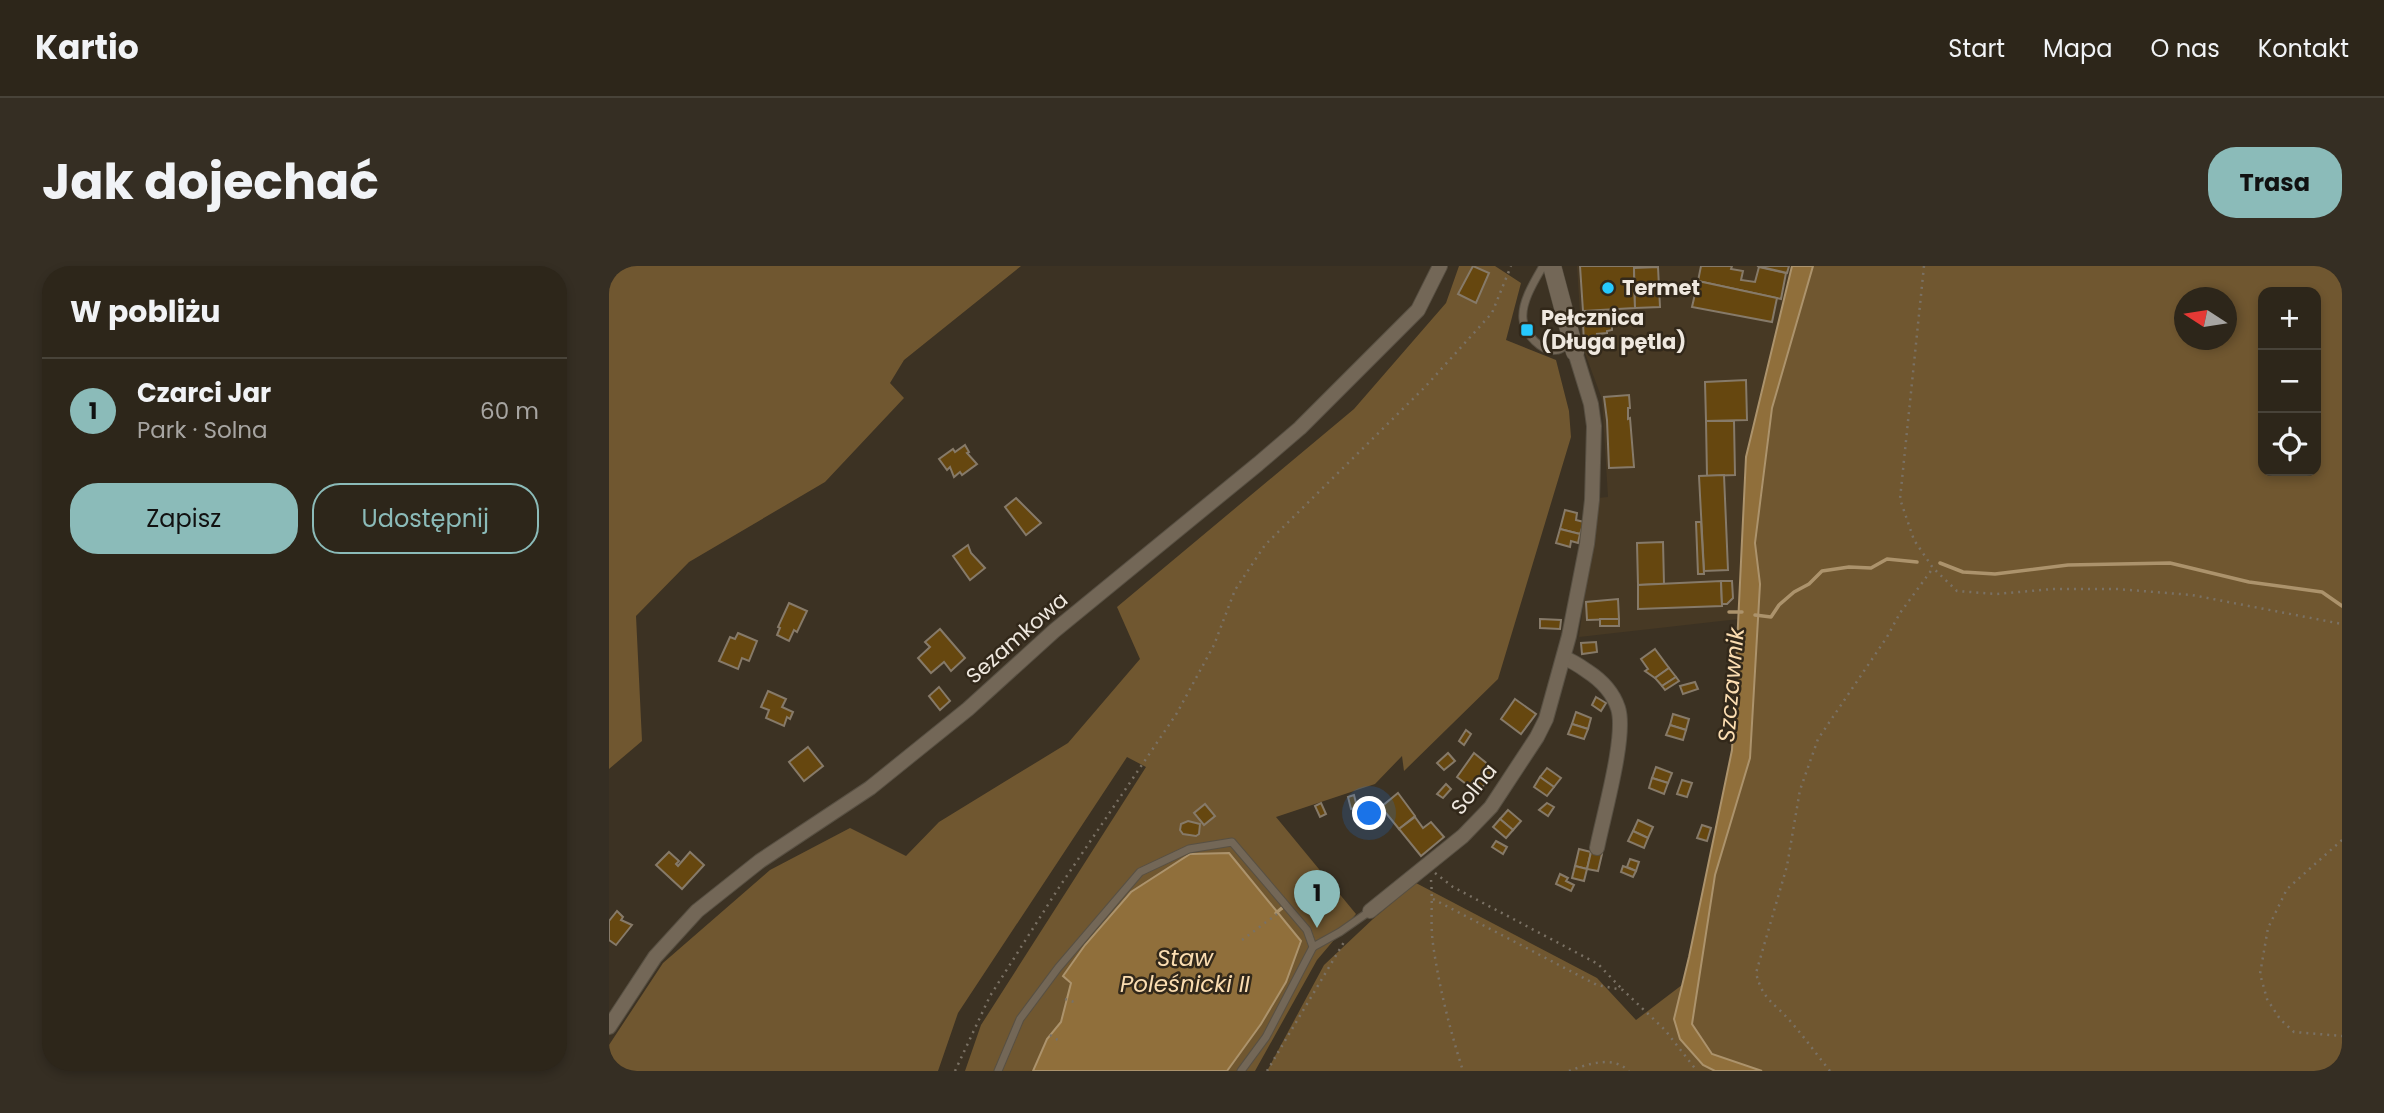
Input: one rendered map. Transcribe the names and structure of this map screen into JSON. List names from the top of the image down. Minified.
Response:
{"streets":{"street":["Sezamkowa","Solna"]},"water":["Szczawnik","Staw Poleśnicki II"],"places":{"other":["Termet"],"transit":["Pełcznica (Długa pętla)"]},"north":"left","page":{"header":"Kartio","nav":["Start","Mapa","O nas","Kontakt"],"title":"Jak dojechać","buttons":["Trasa",["Zapisz","Udostępnij"]],"heading":"W pobliżu","map_buttons":["+","−"],"list":[{"mark":"1","name":"Czarci Jar","note":"Park · Solna","value":"60 m"}],"pins":"1"}}
